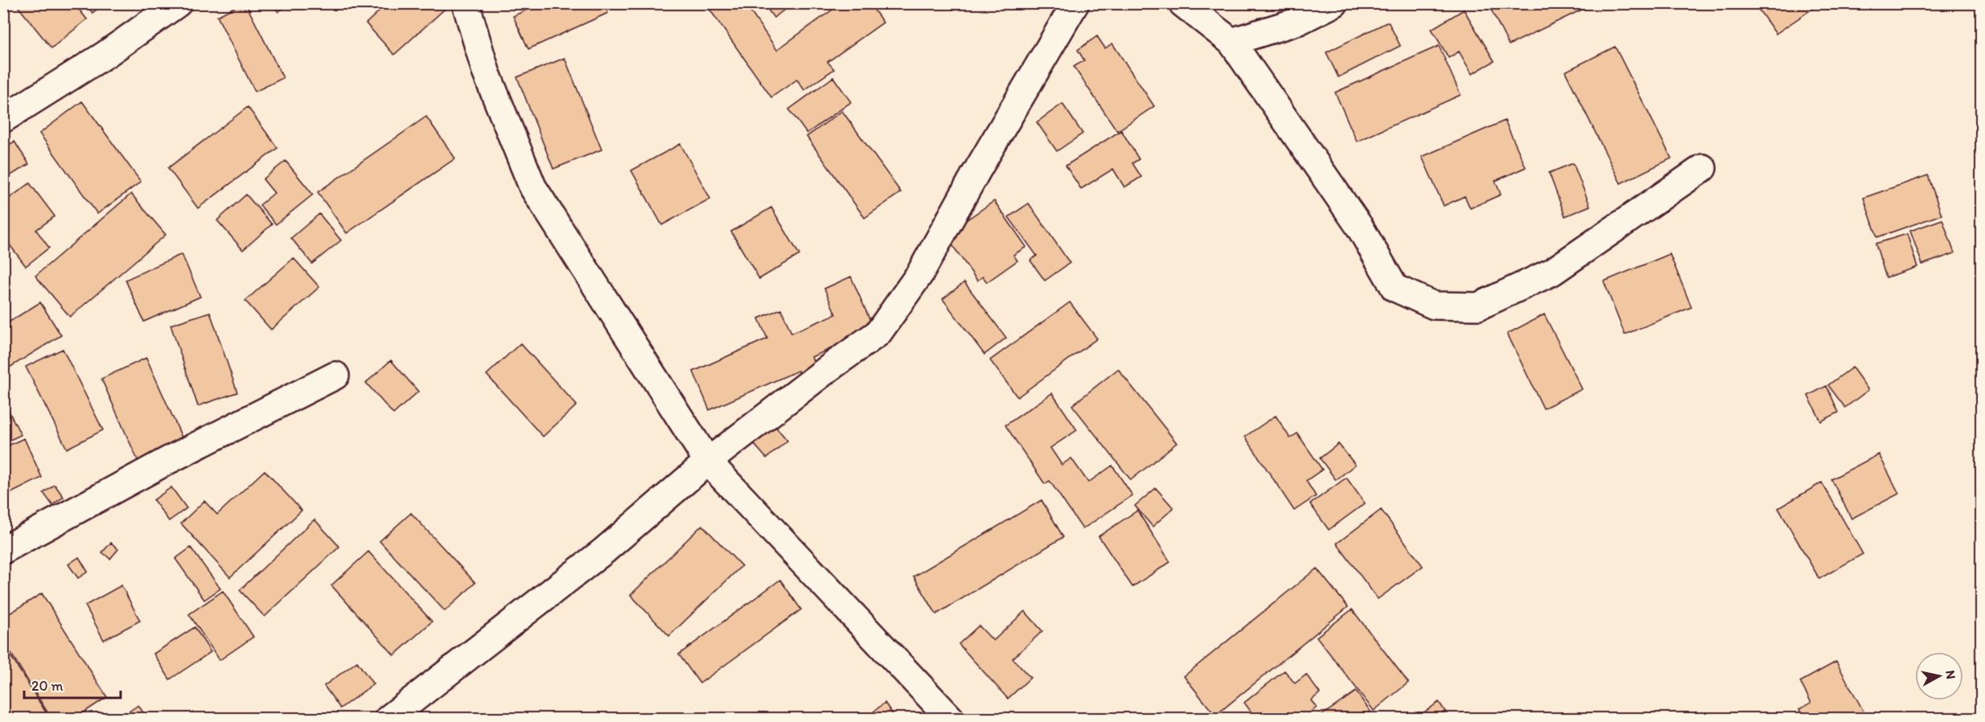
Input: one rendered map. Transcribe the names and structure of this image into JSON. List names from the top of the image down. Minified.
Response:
{"scale_bar":"20 m","north":"right"}
